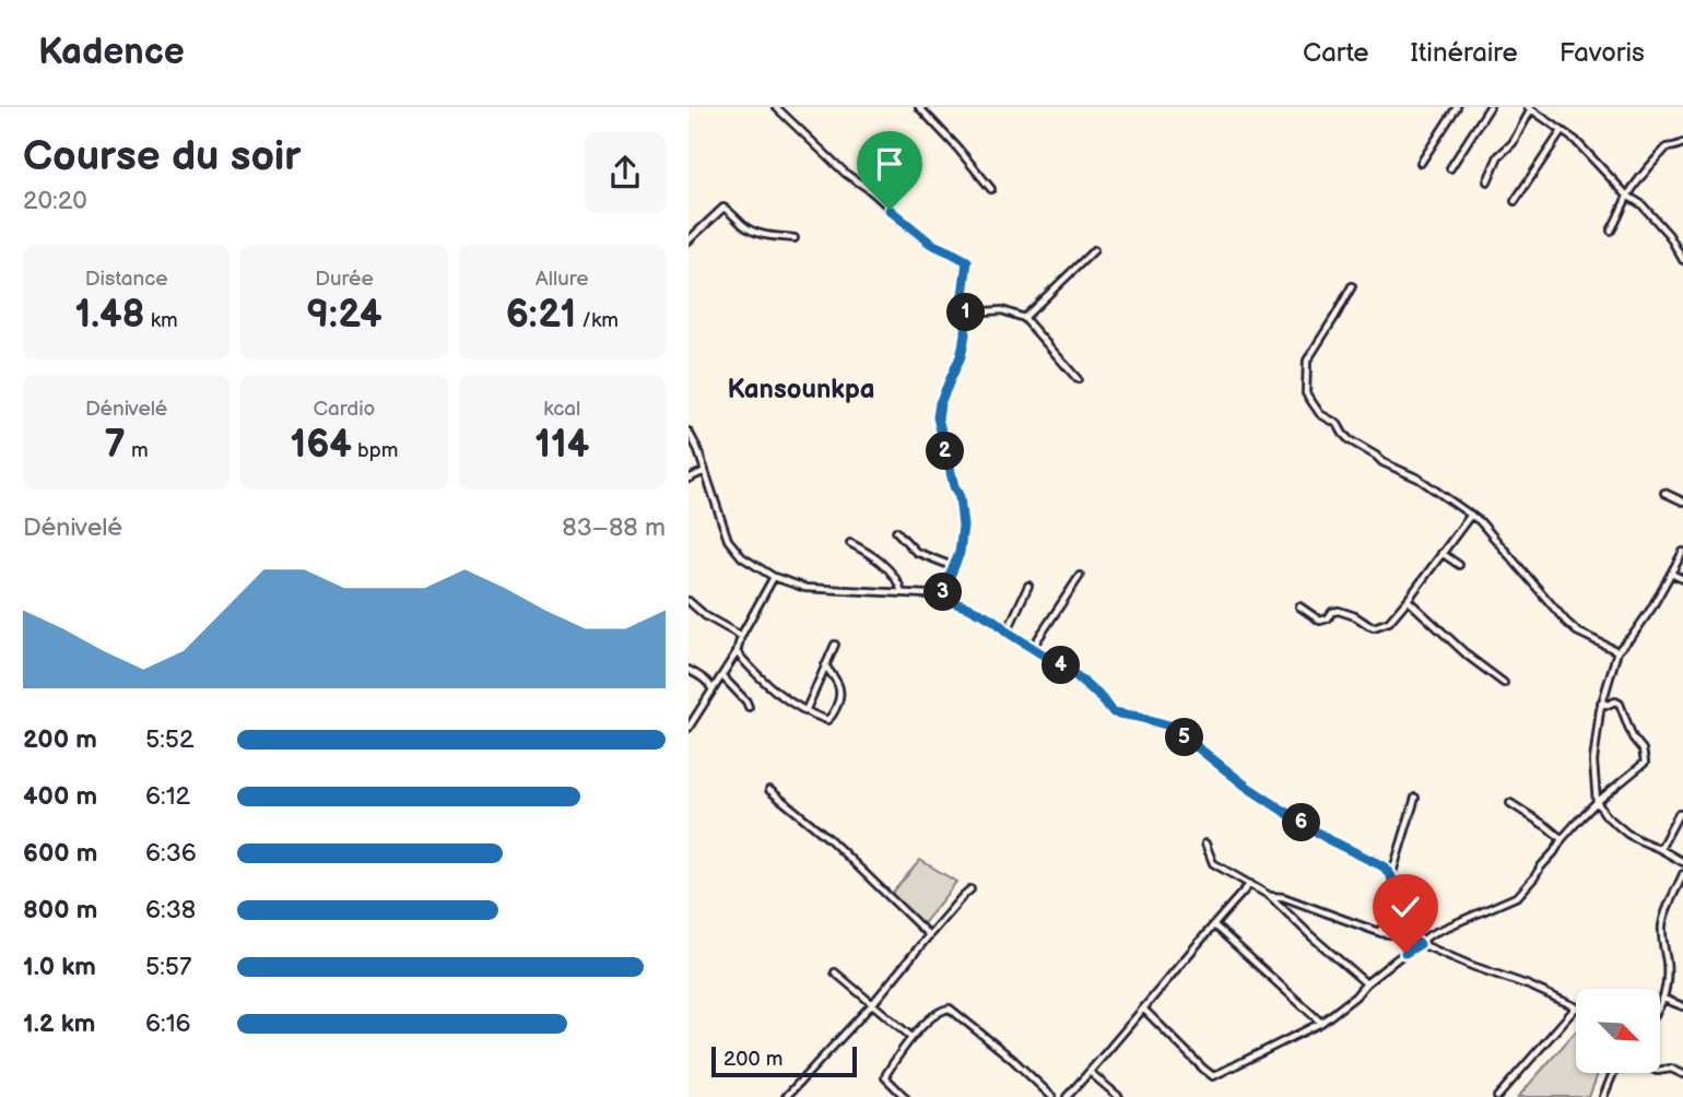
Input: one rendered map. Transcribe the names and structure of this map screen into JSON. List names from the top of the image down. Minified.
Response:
{"districts":["Kansounkpa"],"scale_bar":"200 m","north":"bottom right","page":{"header":"Kadence","nav":["Carte","Itinéraire","Favoris"],"heading":["Course du soir","20:20"],"stats":[["Distance","1.48 km"],["Durée","9:24"],["Allure","6:21 /km"],["Dénivelé","7 m"],["Cardio","164 bpm"],["kcal","114"]],"pins":["1","2","3","4","5","6"],"chart":["Dénivelé","83–88 m"],"list":[{"name":"200 m","note":"5:52"},{"name":"400 m","note":"6:12"},{"name":"600 m","note":"6:36"},{"name":"800 m","note":"6:38"},{"name":"1.0 km","note":"5:57"},{"name":"1.2 km","note":"6:16"}],"scale":"200 m"}}
